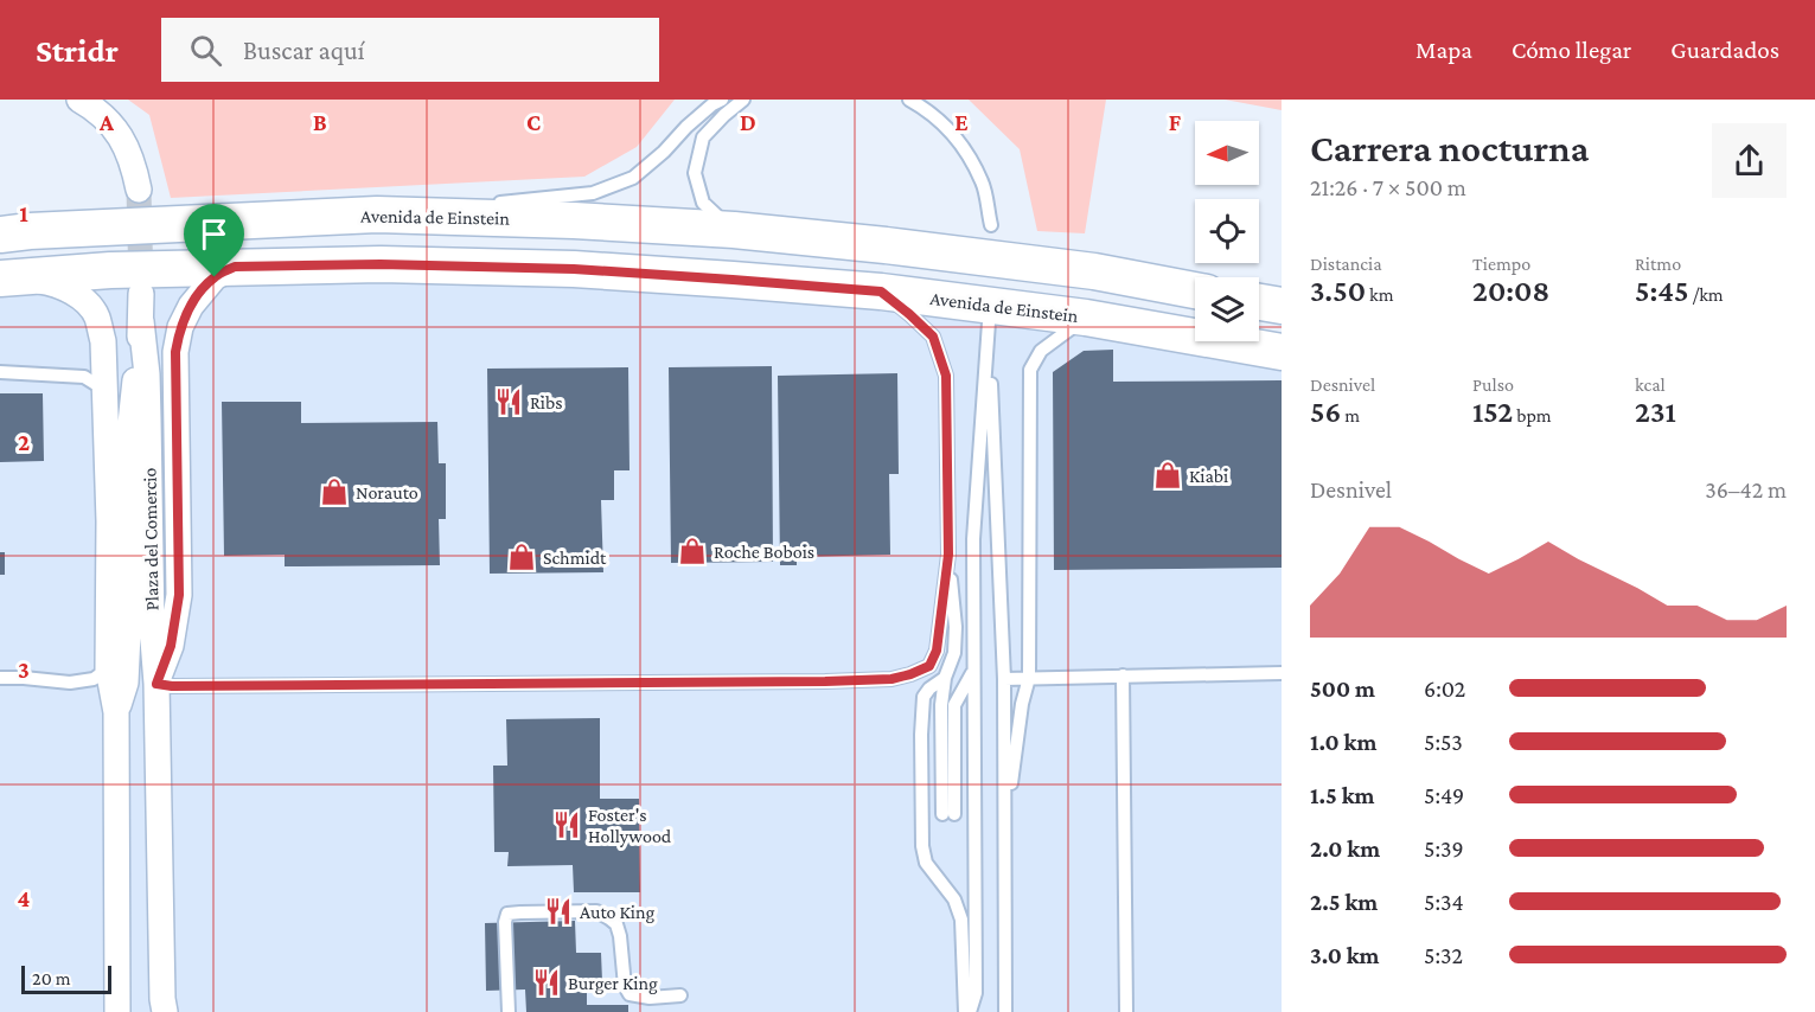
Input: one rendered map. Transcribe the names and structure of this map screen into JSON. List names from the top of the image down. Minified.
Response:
{"streets":{"street":["Avenida de Einstein","Plaza del Comercio"]},"crossings":[["Avenida de Einstein","Plaza del Comercio"]],"places":{"restaurant":["Ribs","Foster's Hollywood","Auto King","Burger King"],"shop":["Kiabi","Norauto","Roche Bobois","Schmidt"]},"scale_bar":"20 m","north":"left","page":{"header":"Stridr","search":"Buscar aquí","nav":["Mapa","Cómo llegar","Guardados"],"heading":["Carrera nocturna","21:26 · 7 × 500 m"],"stats":[["Distancia","3.50 km"],["Tiempo","20:08"],["Ritmo","5:45 /km"],["Desnivel","56 m"],["Pulso","152 bpm"],["kcal","231"]],"chart":["Desnivel","36–42 m"],"list":[{"name":"500 m","note":"6:02"},{"name":"1.0 km","note":"5:53"},{"name":"1.5 km","note":"5:49"},{"name":"2.0 km","note":"5:39"},{"name":"2.5 km","note":"5:34"},{"name":"3.0 km","note":"5:32"}],"scale":"20 m"},"grid":{"columns":["A","B","C","D","E","F"],"rows":["1","2","3","4"]}}
